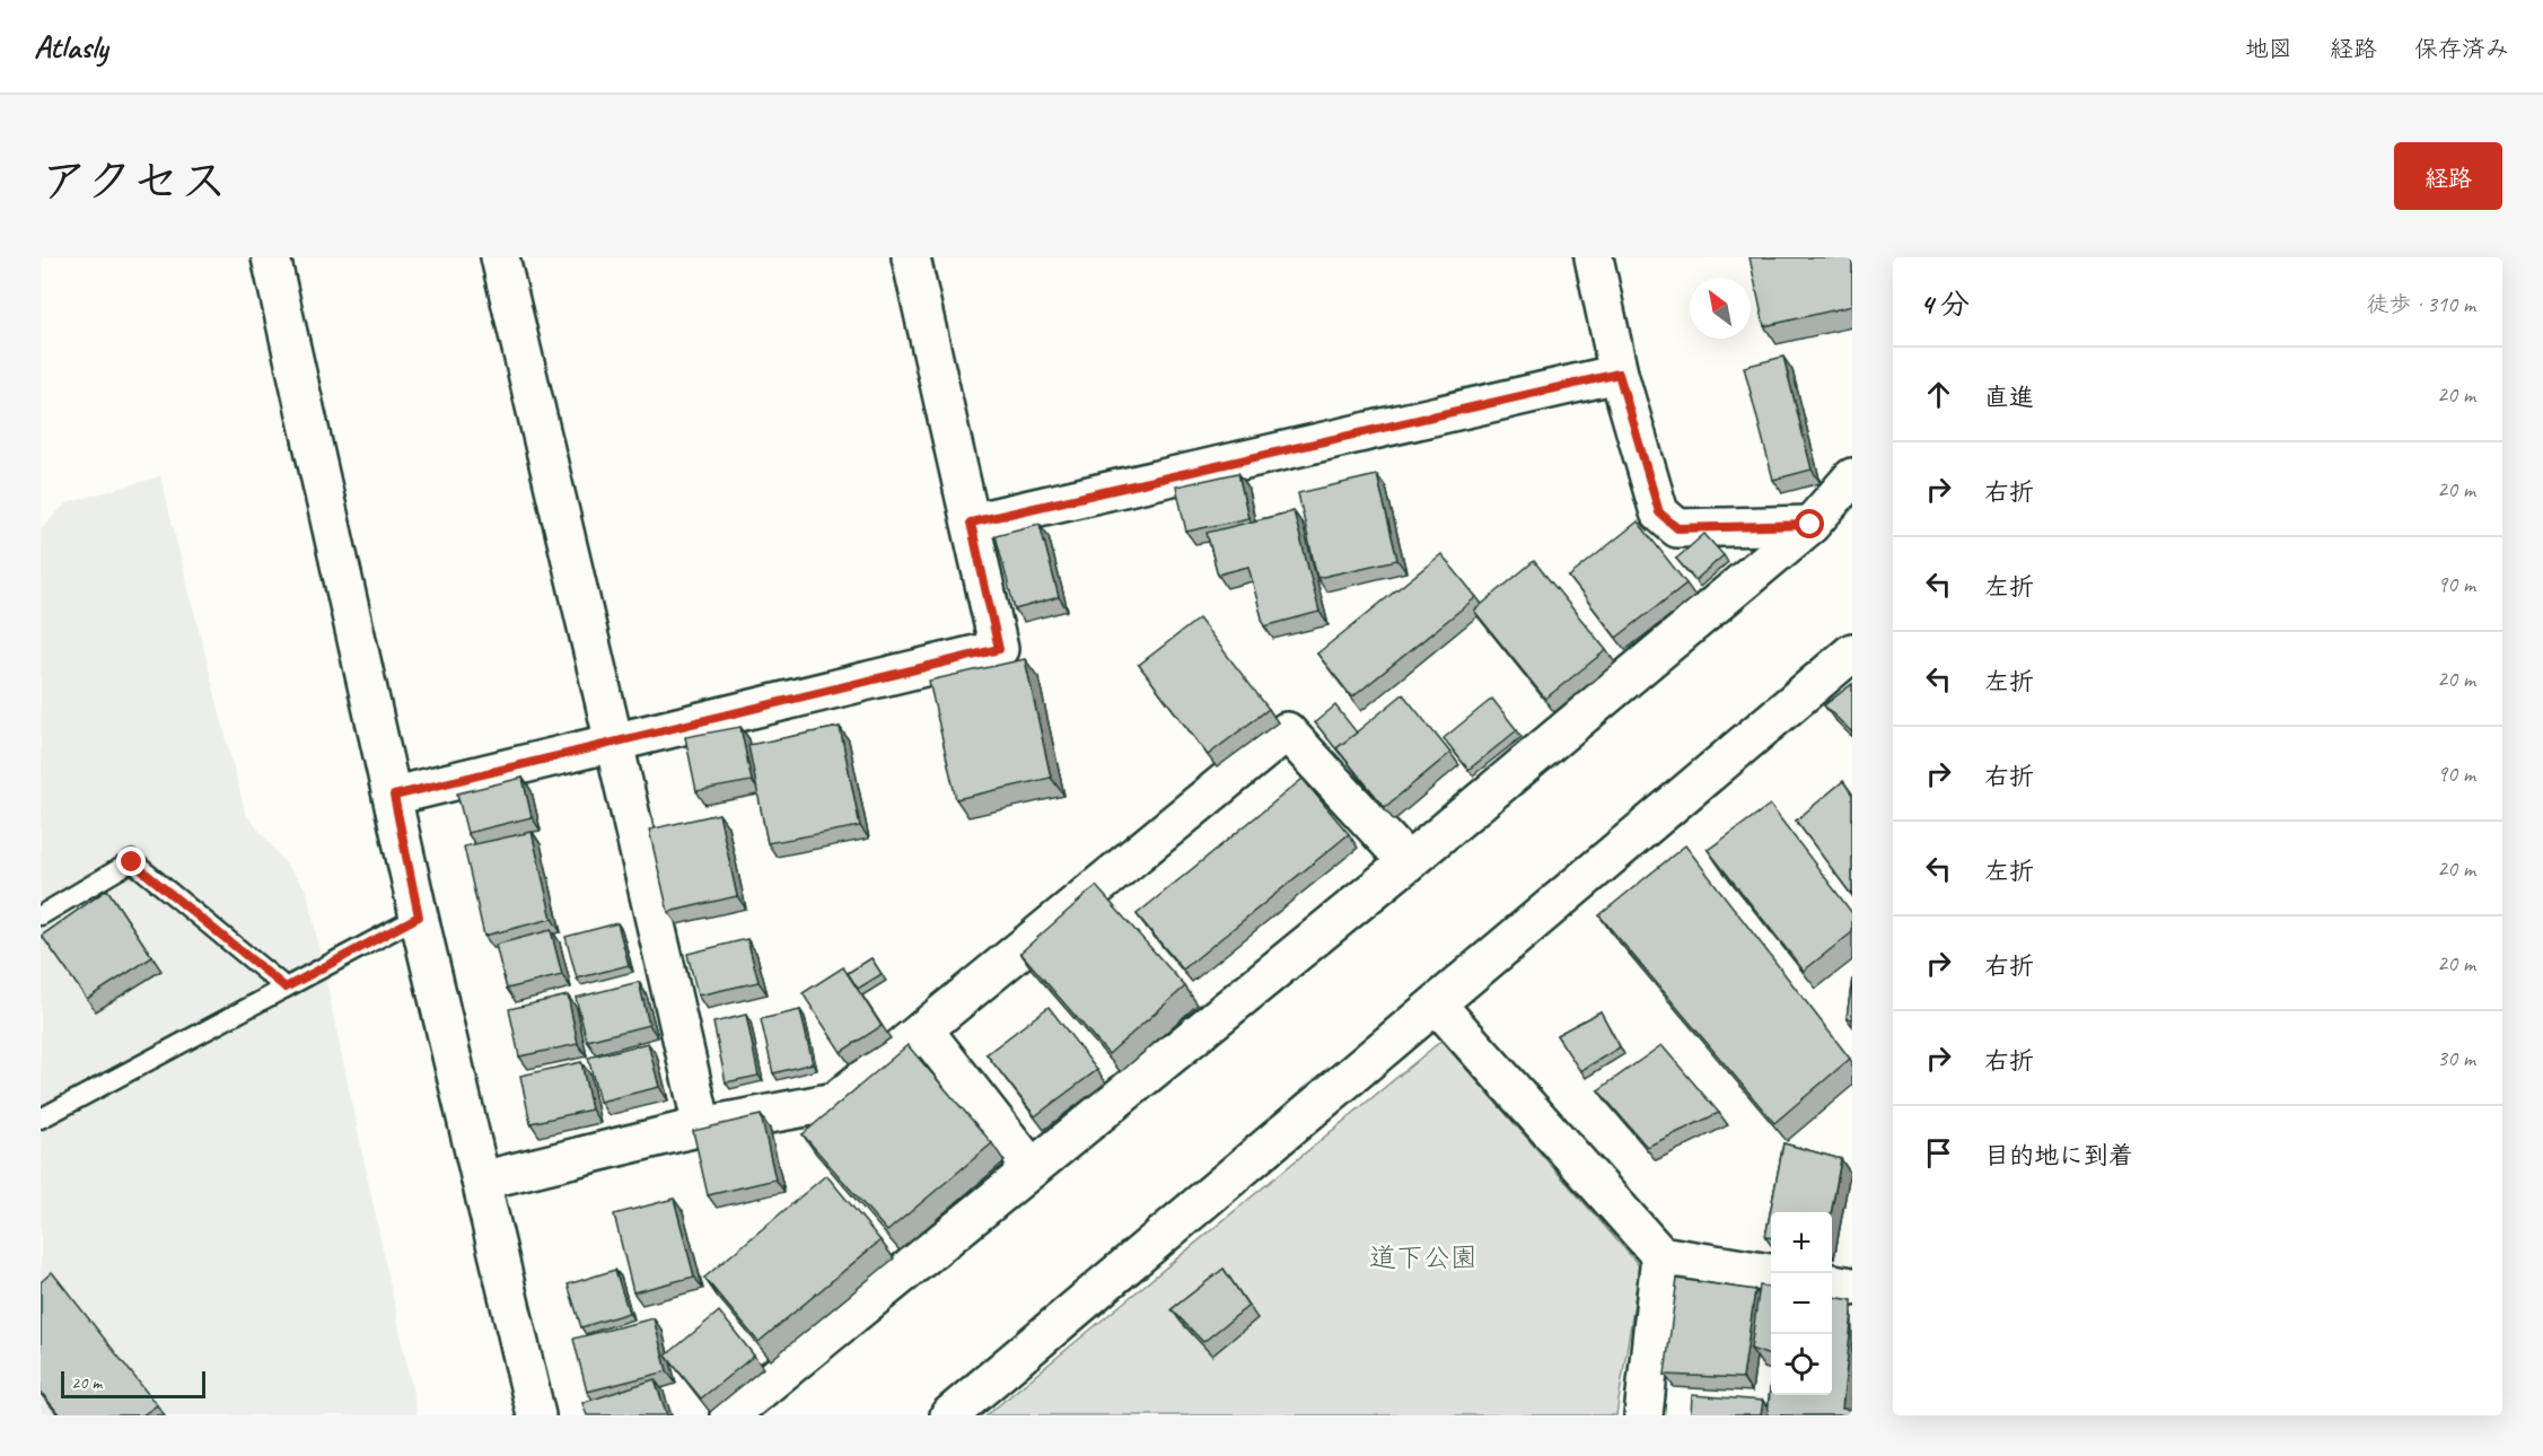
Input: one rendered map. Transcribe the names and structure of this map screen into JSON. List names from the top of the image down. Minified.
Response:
{"parks":["道下公園"],"scale_bar":"20 m","north":"top left","page":{"header":"Atlasly","nav":["地図","経路","保存済み"],"title":"アクセス","buttons":"経路","heading":["4 分","徒歩 · 310 m"],"list":[["直進","20 m"],["右折","20 m"],["左折","90 m"],["左折","20 m"],["右折","90 m"],["左折","20 m"],["右折","20 m"],["右折","30 m"],"目的地に到着"],"map_buttons":["+","−"],"scale":"20 m"}}
